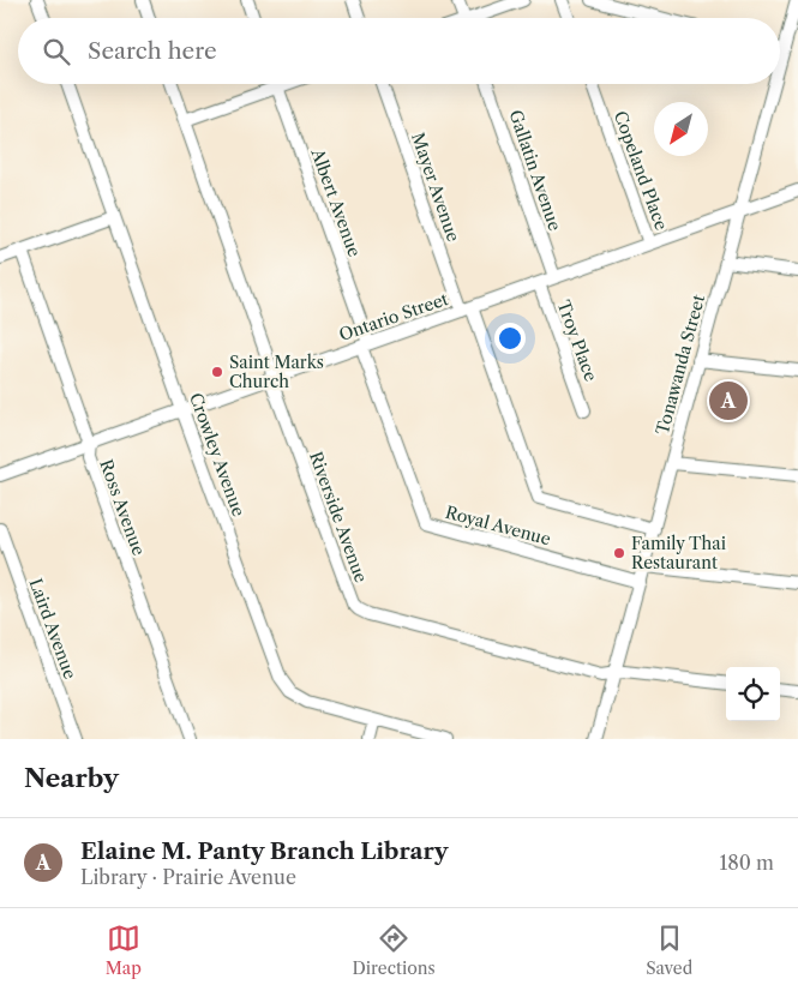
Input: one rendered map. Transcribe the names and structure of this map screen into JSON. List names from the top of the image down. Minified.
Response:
{"streets":{"street":["Gallatin Avenue","Copeland Place","Mayer Avenue","Albert Avenue","Ontario Street","Troy Place","Tonawanda Street","Crowley Avenue","Ross Avenue","Riverside Avenue","Royal Avenue","Laird Avenue"]},"crossings":[["Gallatin Avenue","Ontario Street"],["Copeland Place","Ontario Street"],["Mayer Avenue","Ontario Street"],["Mayer Avenue","Tonawanda Street"],["Albert Avenue","Ontario Street"],["Albert Avenue","Royal Avenue"],["Ontario Street","Troy Place"],["Ontario Street","Tonawanda Street"],["Ontario Street","Crowley Avenue"],["Ontario Street","Ross Avenue"],["Ontario Street","Riverside Avenue"],["Ontario Street","Royal Avenue"],["Tonawanda Street","Riverside Avenue"],["Tonawanda Street","Royal Avenue"]],"places":["Saint Marks Church","Family Thai Restaurant"],"north":"bottom left","page":{"search":"Search here","pins":"A","heading":"Nearby","list":[{"mark":"A","name":"Elaine M. Panty Branch Library","note":"Library · Prairie Avenue","value":"180 m"}],"nav":["Map","Directions","Saved"]}}
